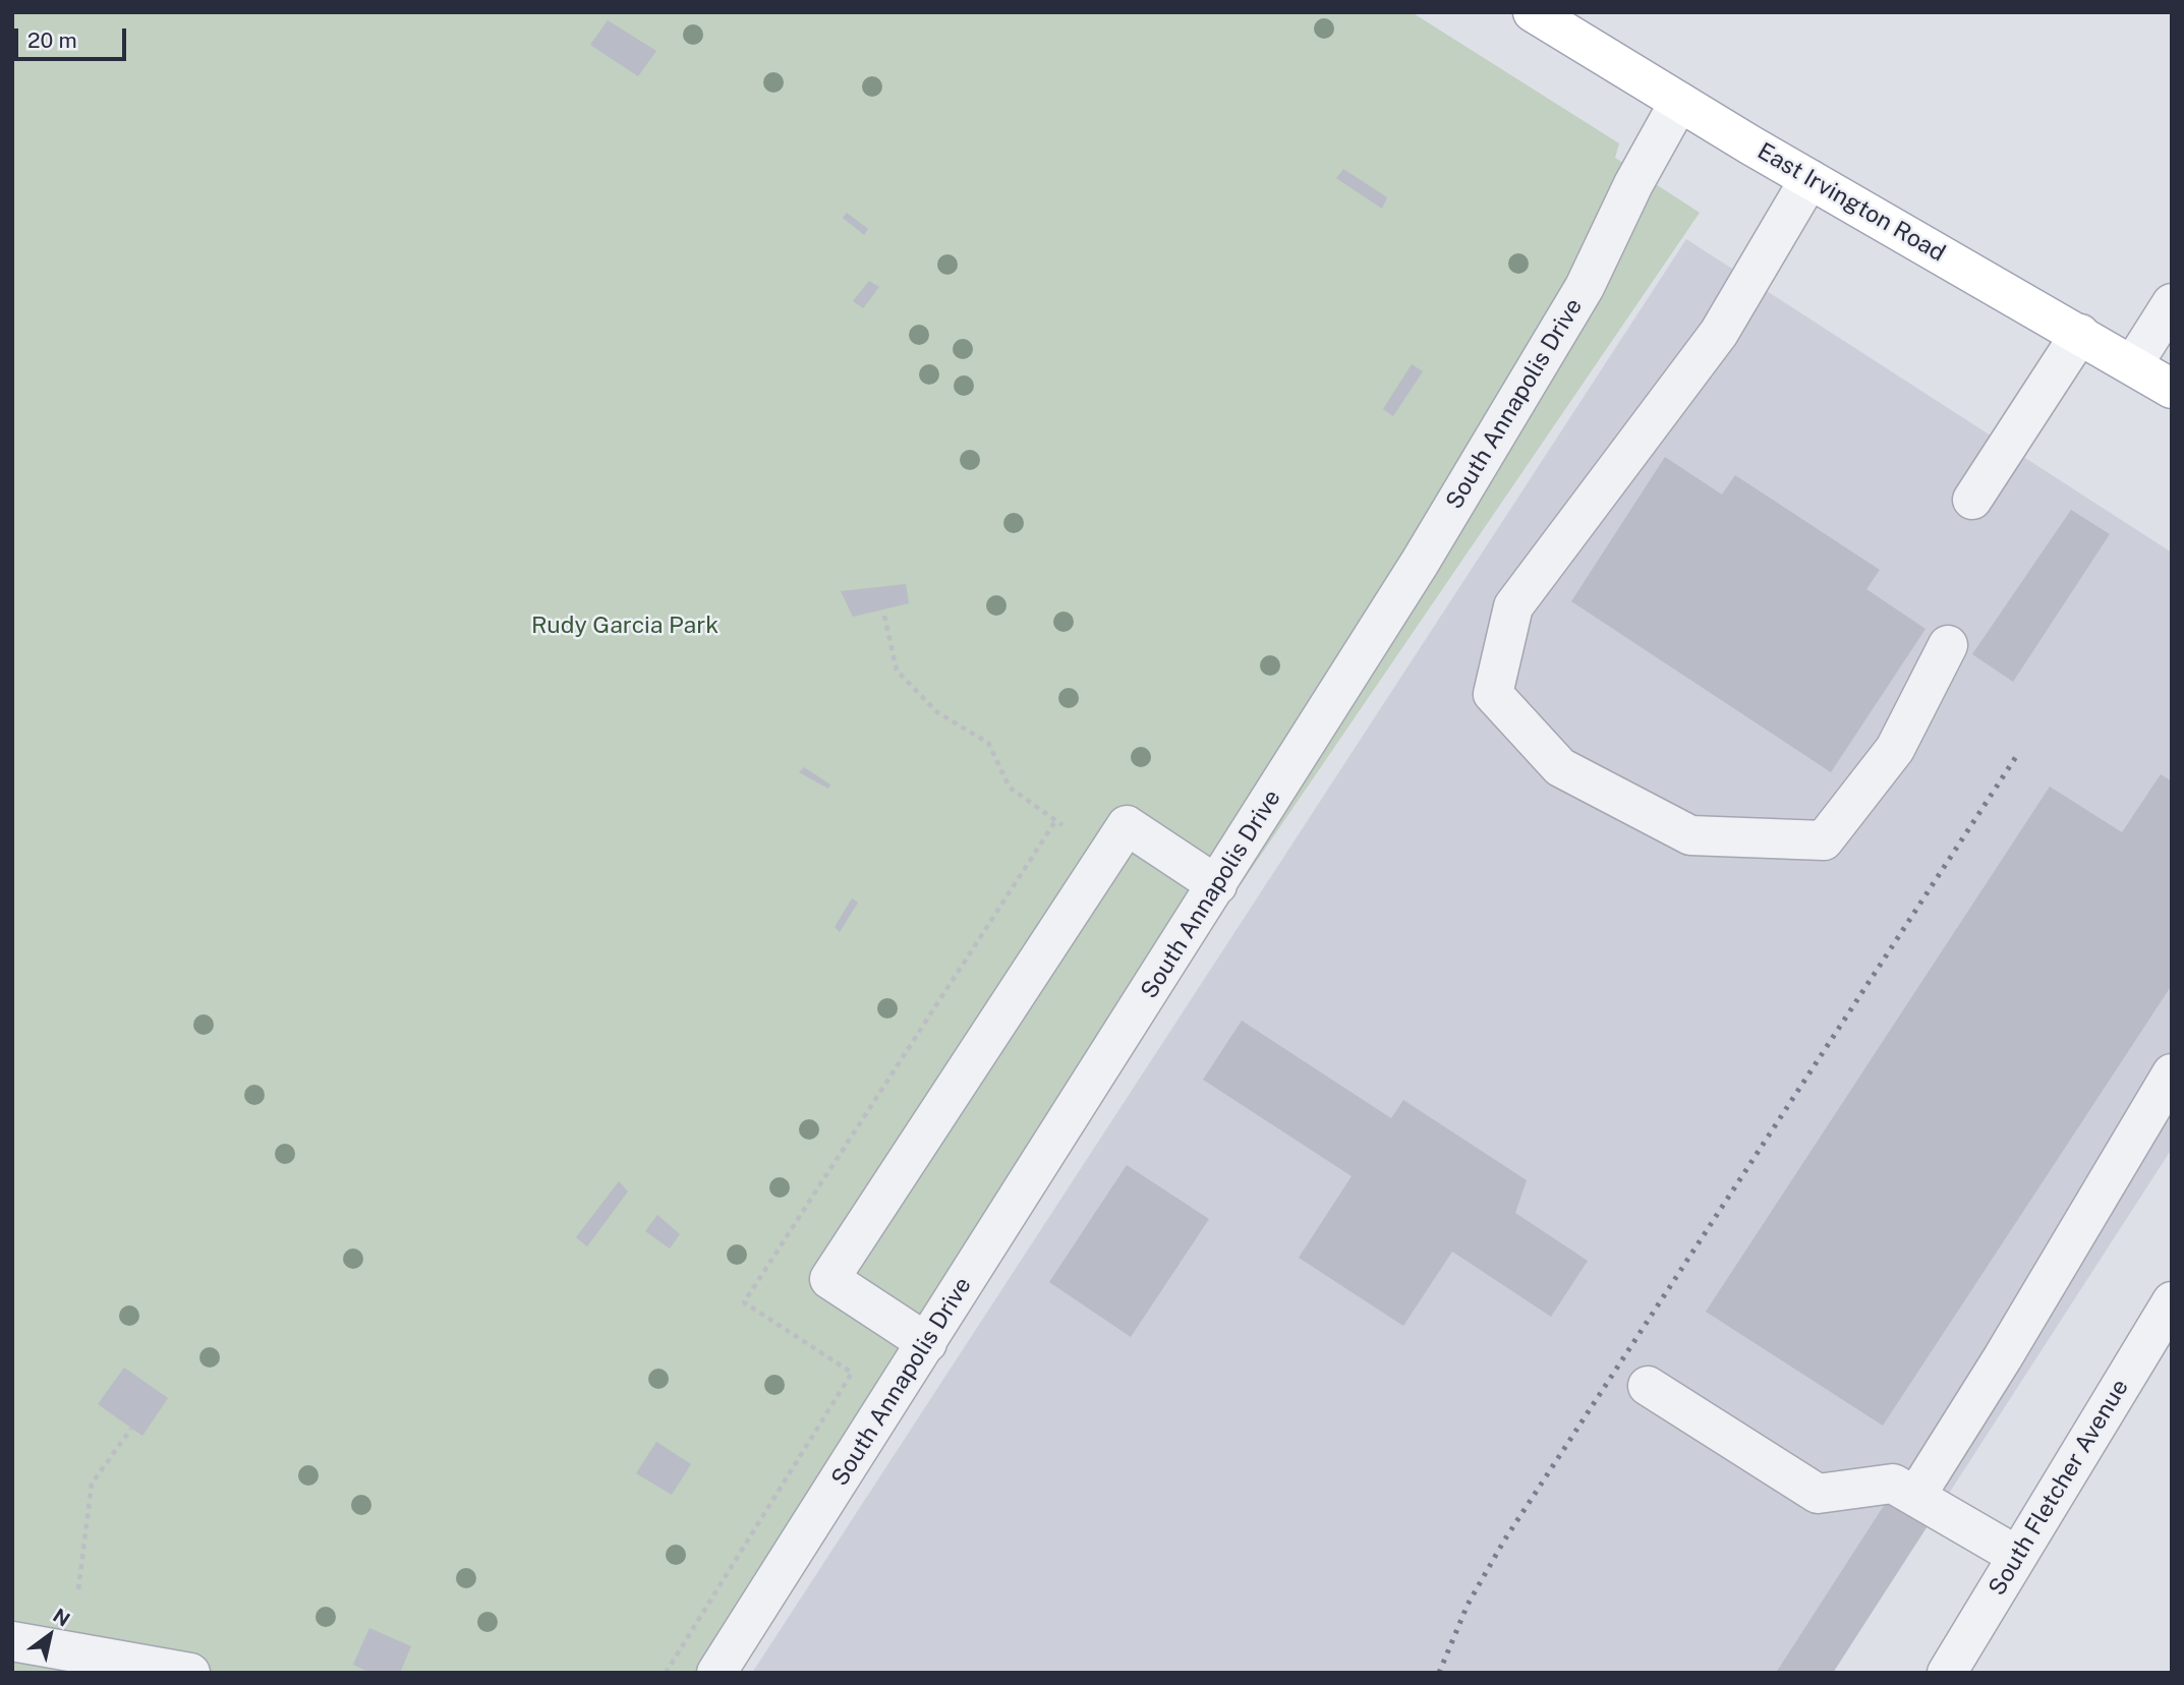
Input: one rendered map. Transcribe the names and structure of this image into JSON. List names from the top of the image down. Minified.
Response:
{"streets":{"main road":["East Irvington Road"],"street":["South Annapolis Drive","South Fletcher Avenue"]},"crossings":[["East Irvington Road","South Annapolis Drive"]],"parks":["Rudy Garcia Park"],"scale_bar":"20 m","north":"top right"}
